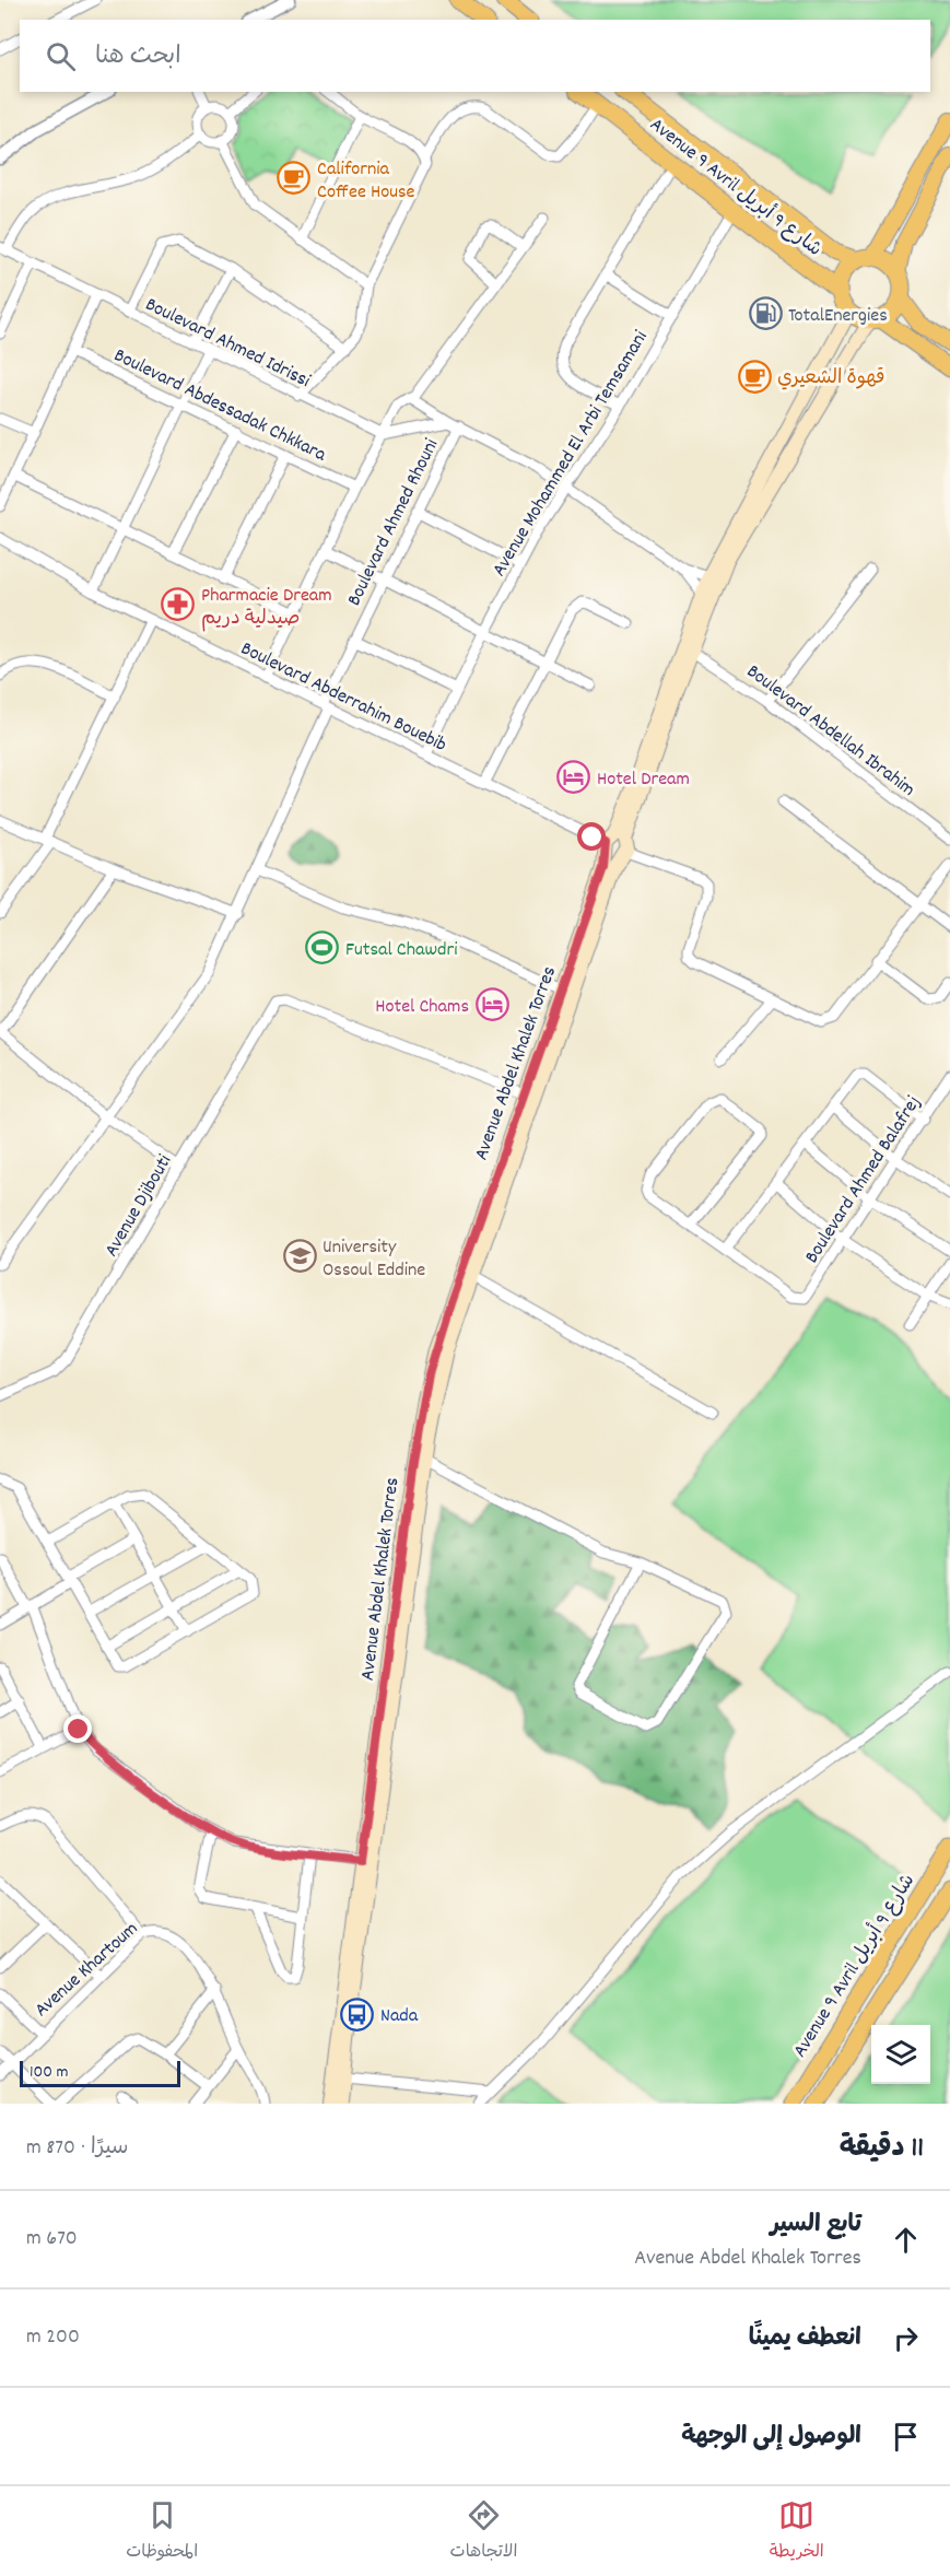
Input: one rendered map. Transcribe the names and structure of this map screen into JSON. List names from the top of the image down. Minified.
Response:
{"streets":{"highway":["Avenue 9 Avril شارع 9 أبريل"],"main road":["Avenue Abdel Khalek Torres"],"street":["Boulevard Ahmed Idrissi","Boulevard Abdessadak Chkkara","Avenue Mohammed El Arbi Temsamani","Boulevard Ahmed Rhouni","Boulevard Abderrahim Bouebib","Boulevard Abdellah Ibrahim","Boulevard Ahmed Balafrej","Avenue Djibouti","Avenue Khartoum"]},"crossings":[["Avenue 9 Avril شارع 9 أبريل","Avenue Mohammed El Arbi Temsamani"],["Avenue 9 Avril شارع 9 أبريل","Avenue Abdel Khalek Torres"],["Avenue Mohammed El Arbi Temsamani","Boulevard Abderrahim Bouebib"],["Boulevard Ahmed Rhouni","Boulevard Abderrahim Bouebib"],["Boulevard Abderrahim Bouebib","Avenue Abdel Khalek Torres"],["Boulevard Abdellah Ibrahim","Avenue Abdel Khalek Torres"],["Avenue Abdel Khalek Torres","Avenue Djibouti"]],"places":{"cafe":["California Coffee House","قهوة الشعيري"],"fuel station":["TotalEnergies"],"pharmacy":["Pharmacie Dream صيدلية دريم"],"hotel":["Hotel Dream","Hotel Chams"],"sports":["Futsal Chawdri"],"school or university":["University Ossoul Eddine"],"bus stop":["Nada"]},"scale_bar":"100 m","page":{"search":"ابحث هنا","scale":"100 m","heading":["11 دقيقة","سيرًا · 870 m"],"list":[["تابع السير","Avenue Abdel Khalek Torres","670 m"],["انعطف يمينًا","200 m"],"الوصول إلى الوجهة"],"nav":["الخريطة","الاتجاهات","المحفوظات"]}}
